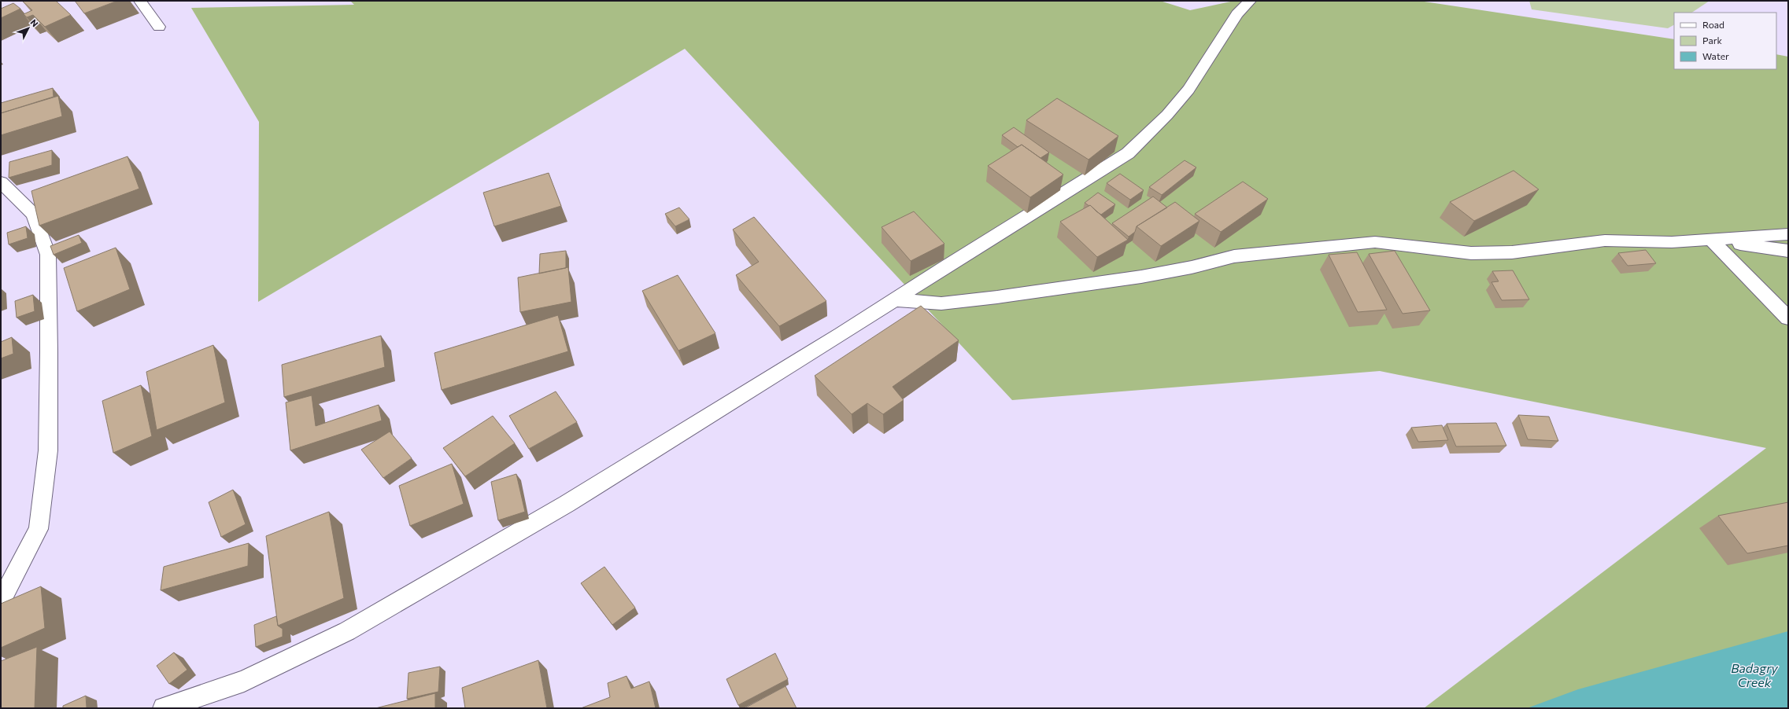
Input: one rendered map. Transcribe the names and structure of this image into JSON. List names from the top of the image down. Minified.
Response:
{"water":["Badagry Creek"],"legend":["Road","Park","Water"],"north":"top right"}
